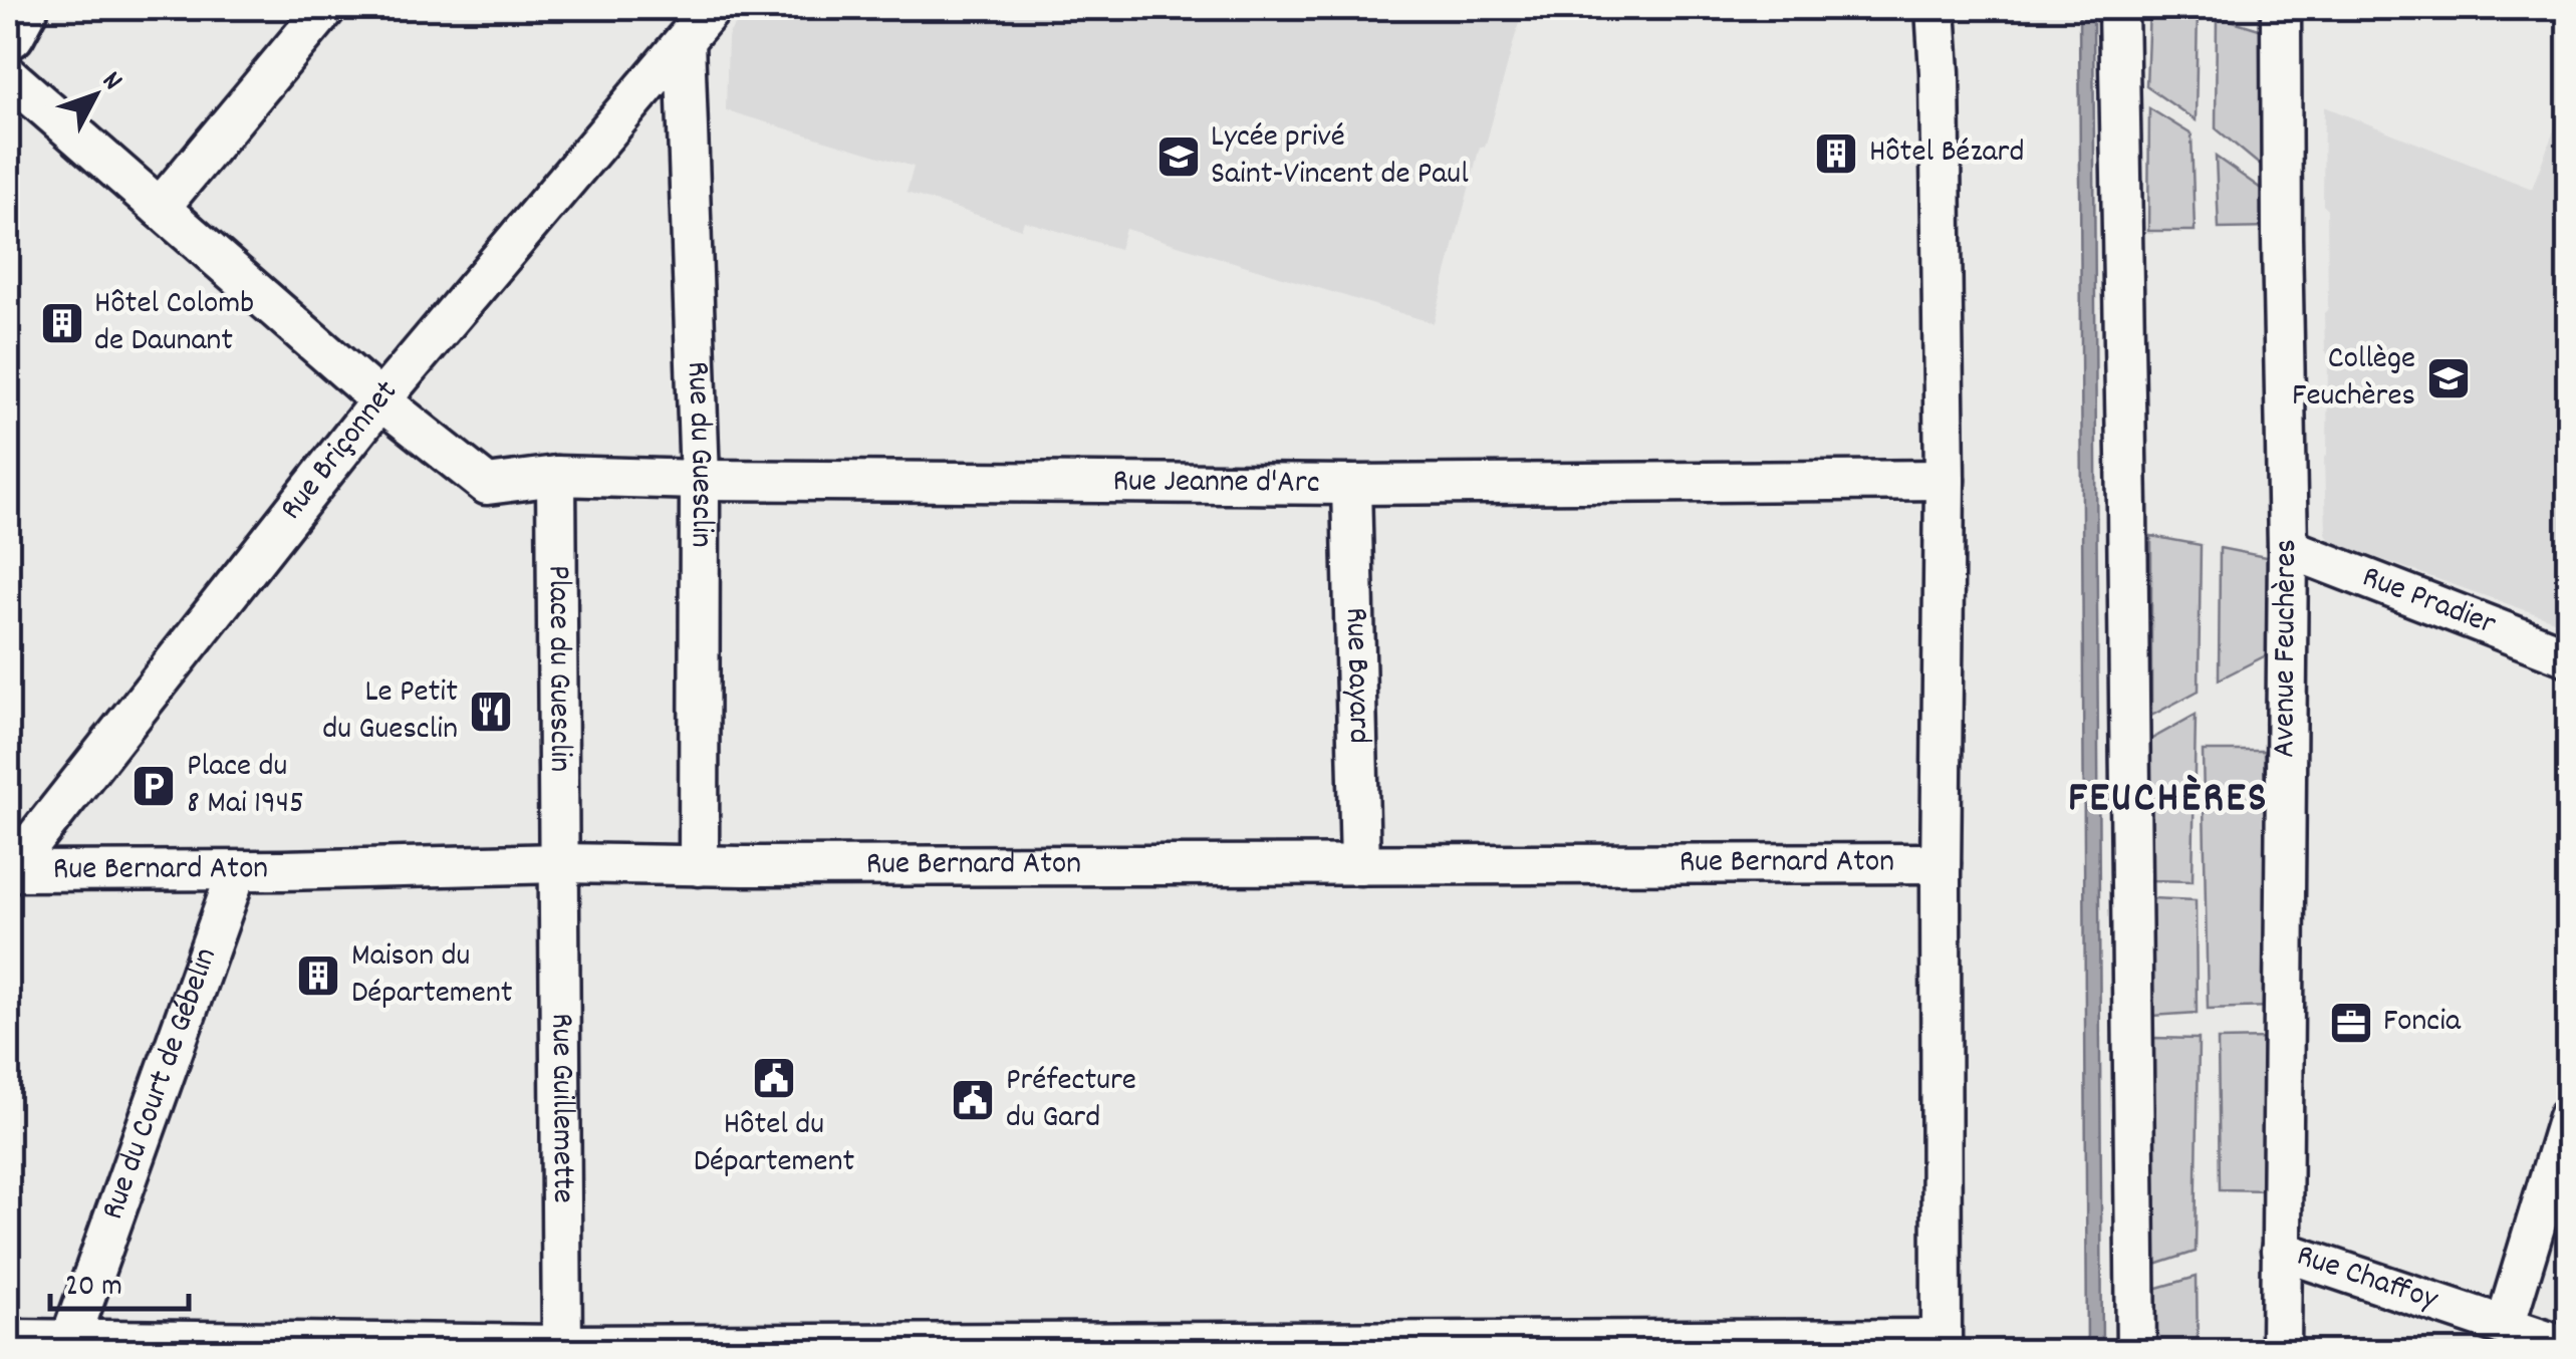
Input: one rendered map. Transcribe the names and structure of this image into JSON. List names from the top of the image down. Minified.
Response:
{"streets":{"street":["Rue Briçonnet","Rue du Guesclin","Rue Jeanne d'Arc","Rue Pradier","Avenue Feuchères","Place du Guesclin","Rue Bayard","Rue Bernard Aton","Rue du Court de Gébelin","Rue Guillemette","Rue Chaffoy"]},"crossings":[["Rue Briçonnet","Rue du Guesclin"],["Rue Briçonnet","Rue Jeanne d'Arc"],["Rue Briçonnet","Rue Bernard Aton"],["Rue du Guesclin","Rue Jeanne d'Arc"],["Rue du Guesclin","Rue Bernard Aton"],["Rue Jeanne d'Arc","Place du Guesclin"],["Rue Jeanne d'Arc","Rue Bayard"],["Rue Pradier","Avenue Feuchères"],["Avenue Feuchères","Rue Chaffoy"],["Place du Guesclin","Rue Bernard Aton"],["Place du Guesclin","Rue Guillemette"],["Rue Bayard","Rue Bernard Aton"],["Rue Bernard Aton","Rue du Court de Gébelin"],["Rue Bernard Aton","Rue Guillemette"]],"districts":["FEUCHÈRES"],"places":{"building":["Hôtel Bézard","Hôtel Colomb de Daunant","Maison du Département"],"school or university":["Lycée privé Saint-Vincent de Paul","Collège Feuchères"],"restaurant":["Le Petit du Guesclin"],"parking":["Place du 8 Mai 1945"],"office":["Foncia"],"public building":["Hôtel du Département","Préfecture du Gard"]},"scale_bar":"20 m","north":"top right"}
